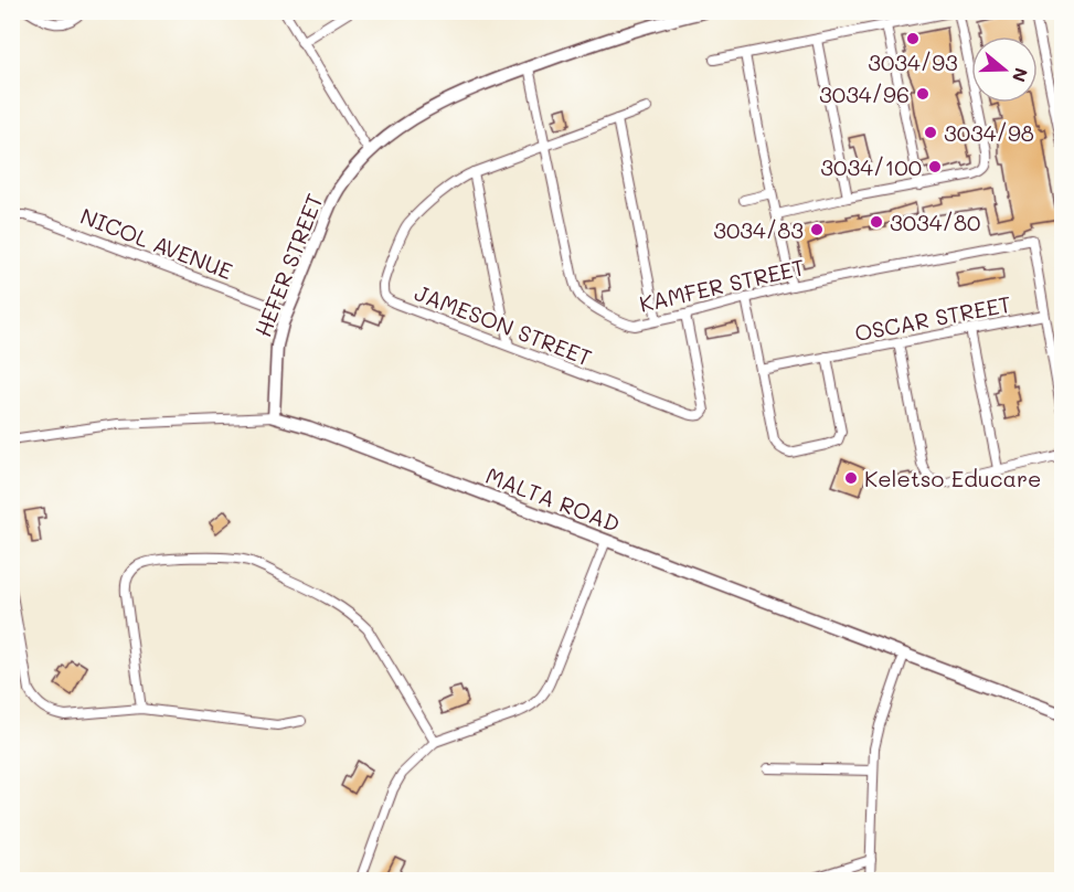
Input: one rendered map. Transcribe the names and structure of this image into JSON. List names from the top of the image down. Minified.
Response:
{"streets":{"street":["NICOL AVENUE","HEFER STREET","KAMFER STREET","OSCAR STREET","JAMESON STREET","MALTA ROAD"]},"crossings":[["NICOL AVENUE","HEFER STREET"],["HEFER STREET","KAMFER STREET"],["HEFER STREET","MALTA ROAD"],["KAMFER STREET","OSCAR STREET"],["KAMFER STREET","JAMESON STREET"]],"places":["3034/93","3034/96","3034/98","3034/100","3034/80","3034/83","Keletso Educare"],"north":"right"}
